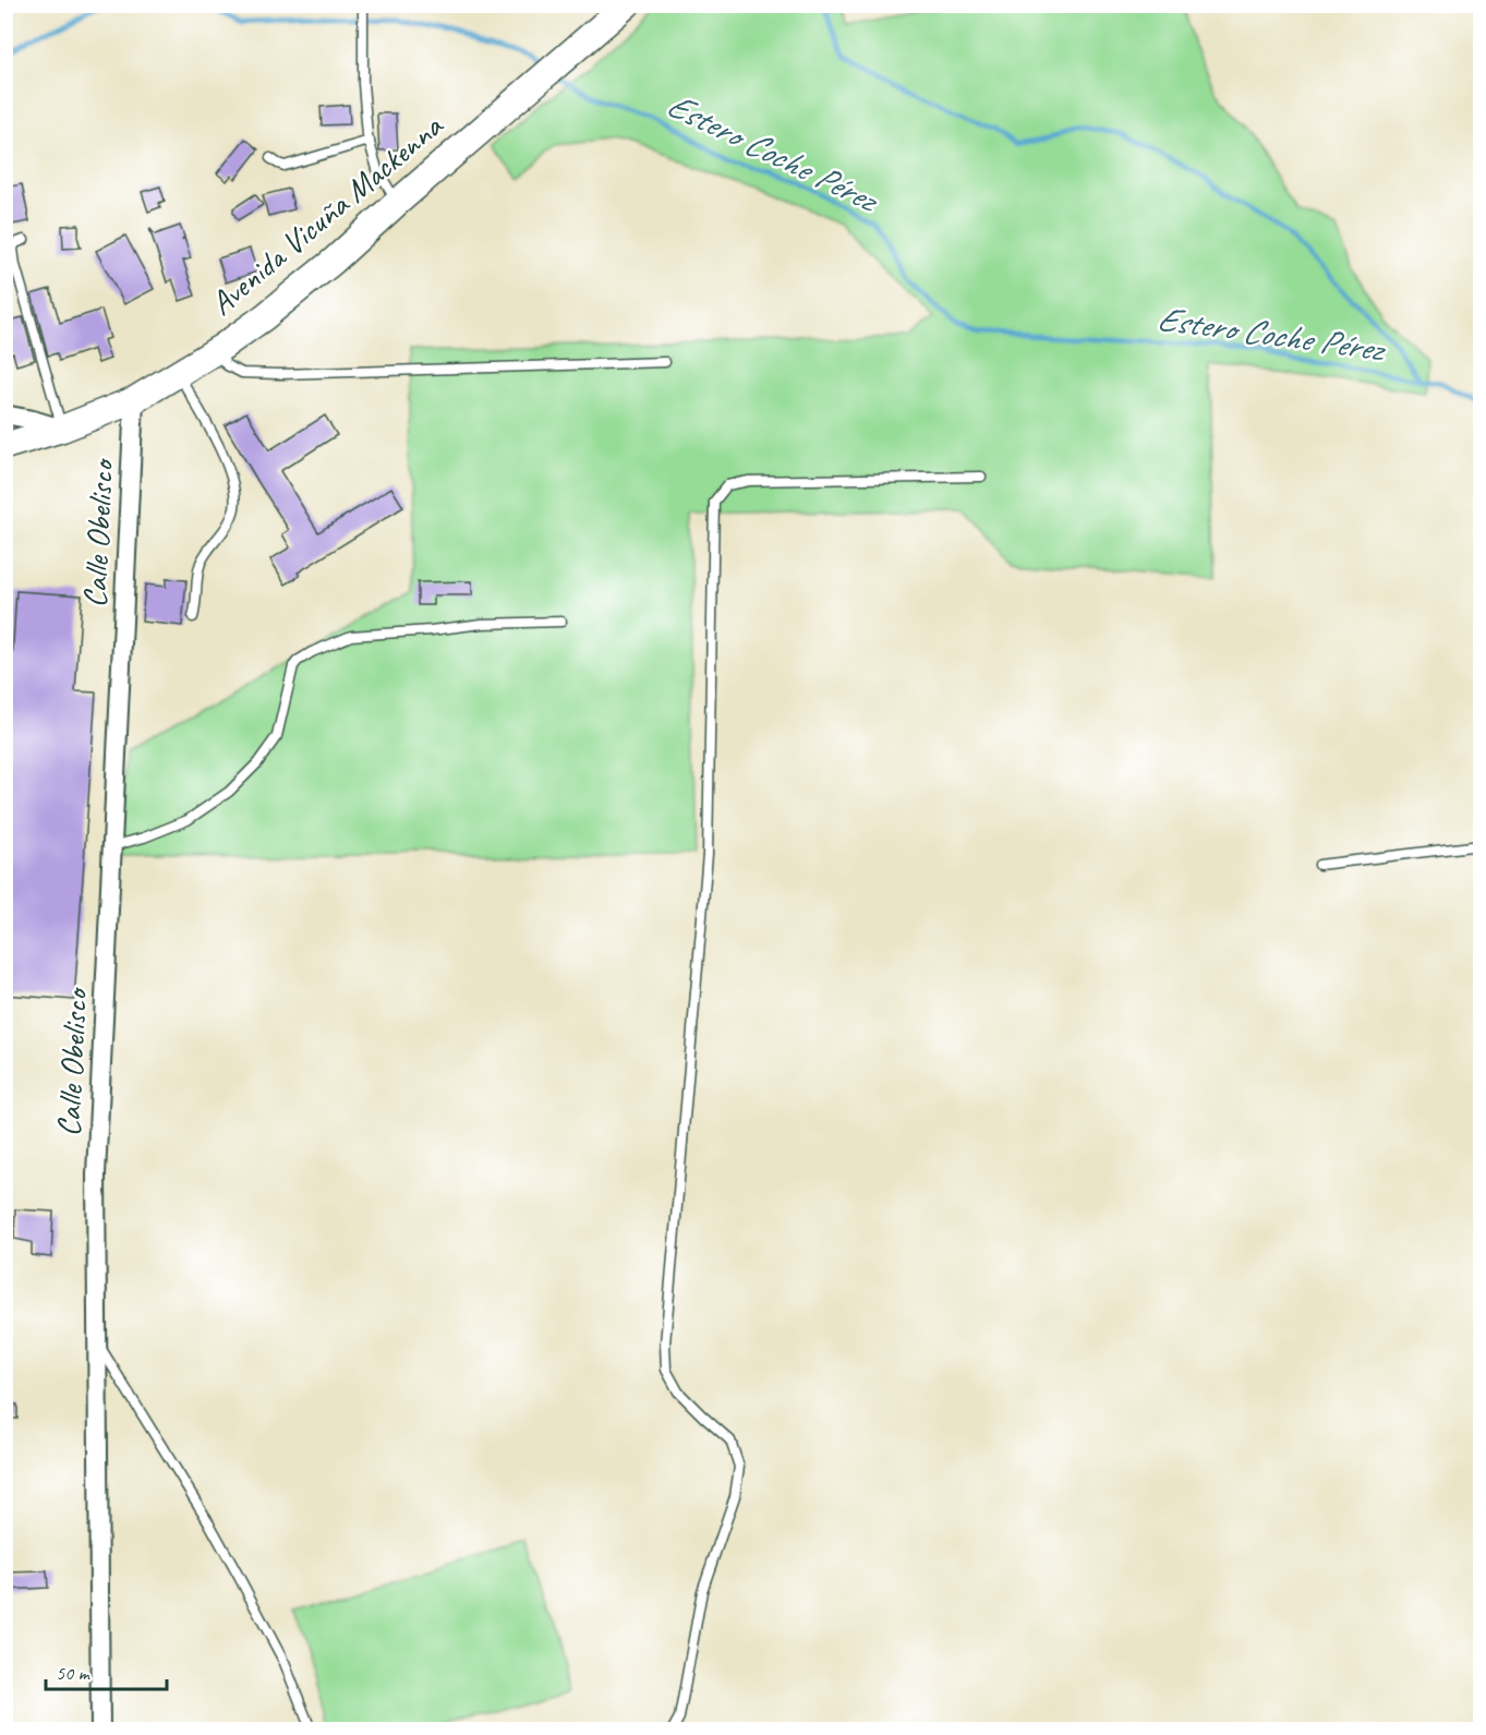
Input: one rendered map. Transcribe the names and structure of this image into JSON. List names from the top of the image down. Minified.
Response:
{"streets":{"main road":["Avenida Vicuña Mackenna"],"street":["Calle Obelisco"]},"crossings":[["Avenida Vicuña Mackenna","Calle Obelisco"]],"water":["Estero Coche Pérez"],"scale_bar":"50 m"}
